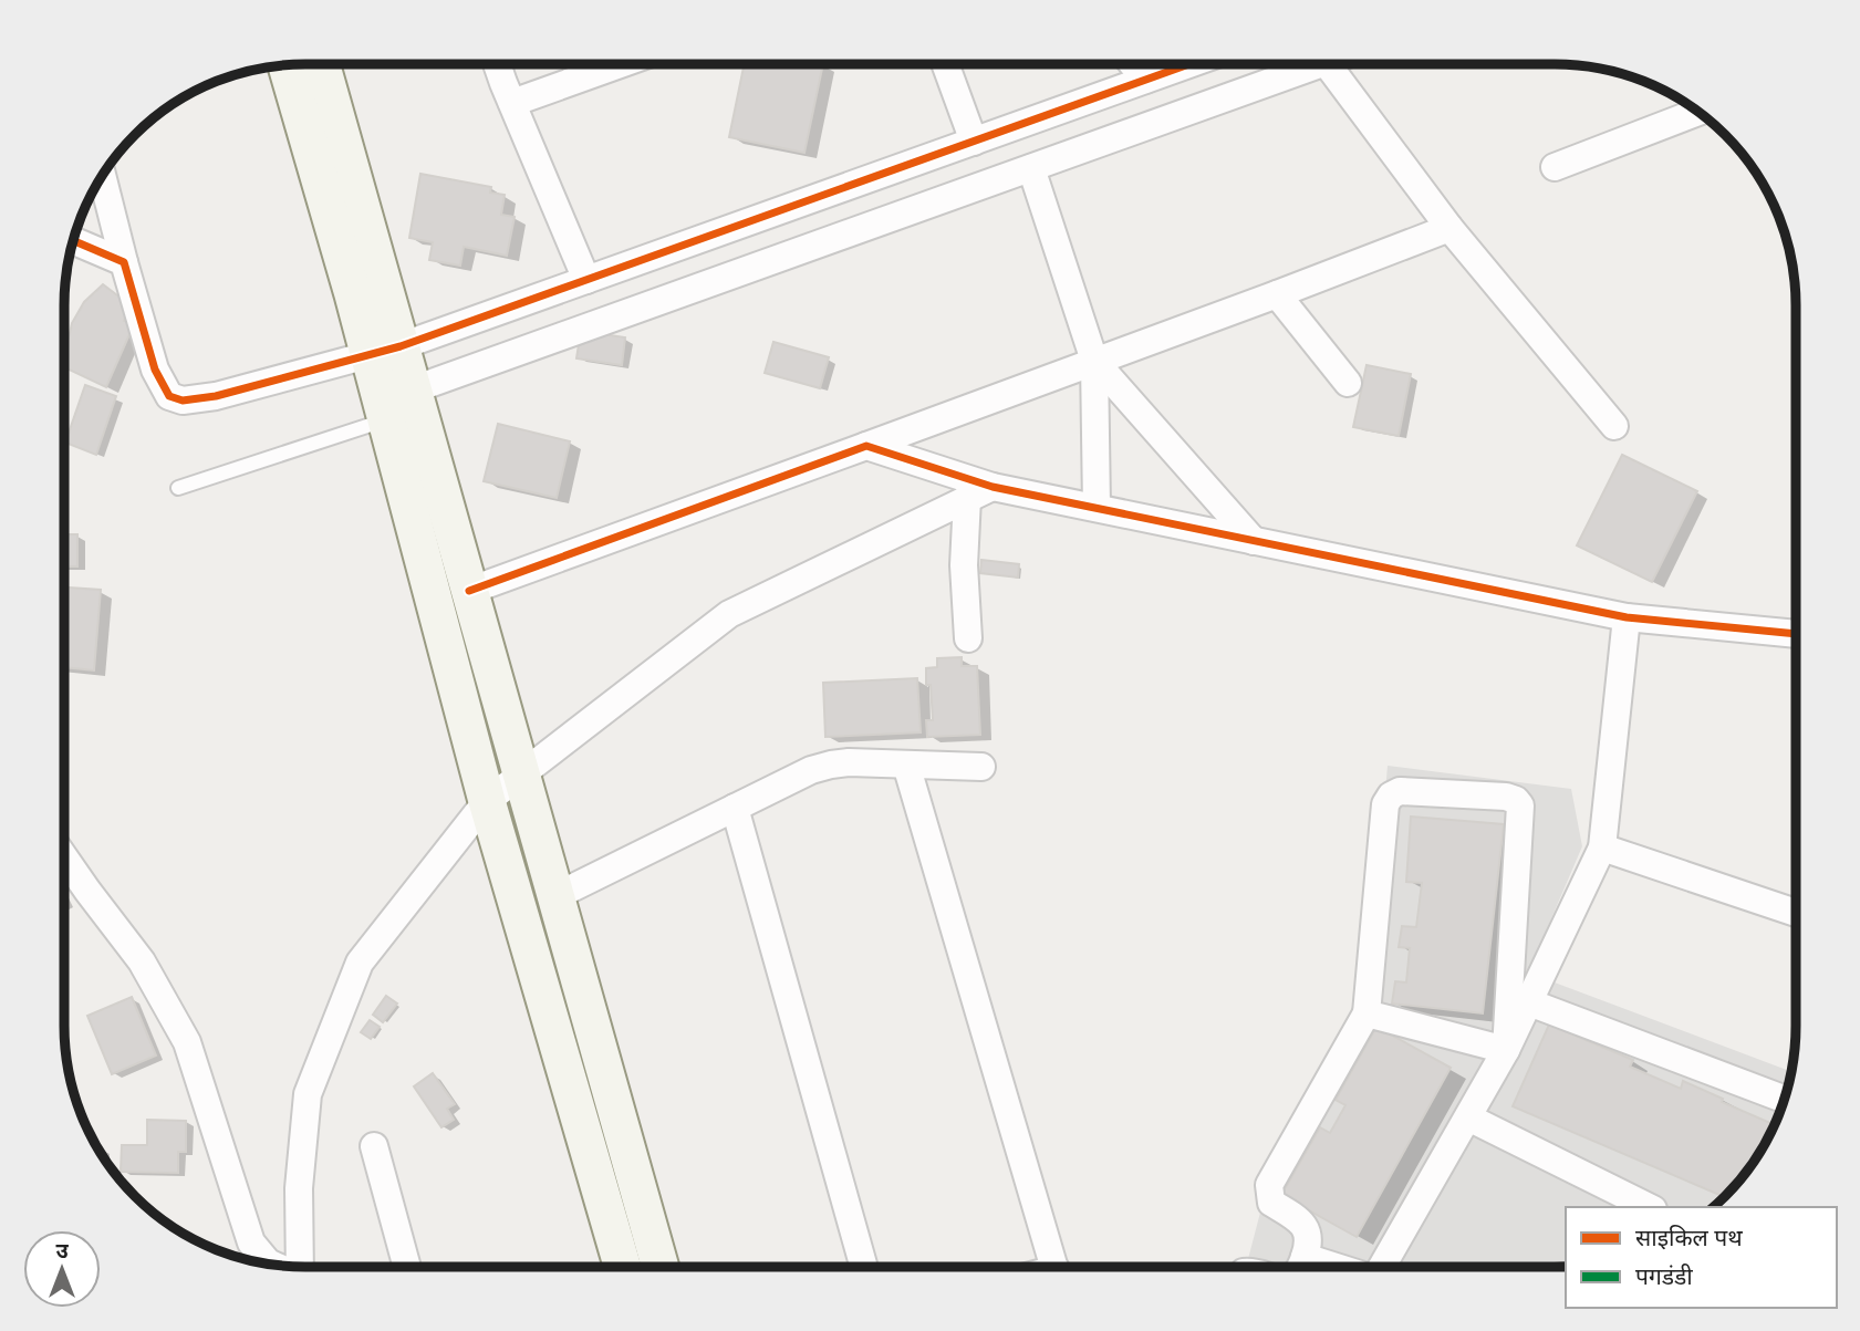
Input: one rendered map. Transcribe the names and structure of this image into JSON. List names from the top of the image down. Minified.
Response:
{"legend":["साइकिल पथ","पगडंडी"],"north":"top"}
